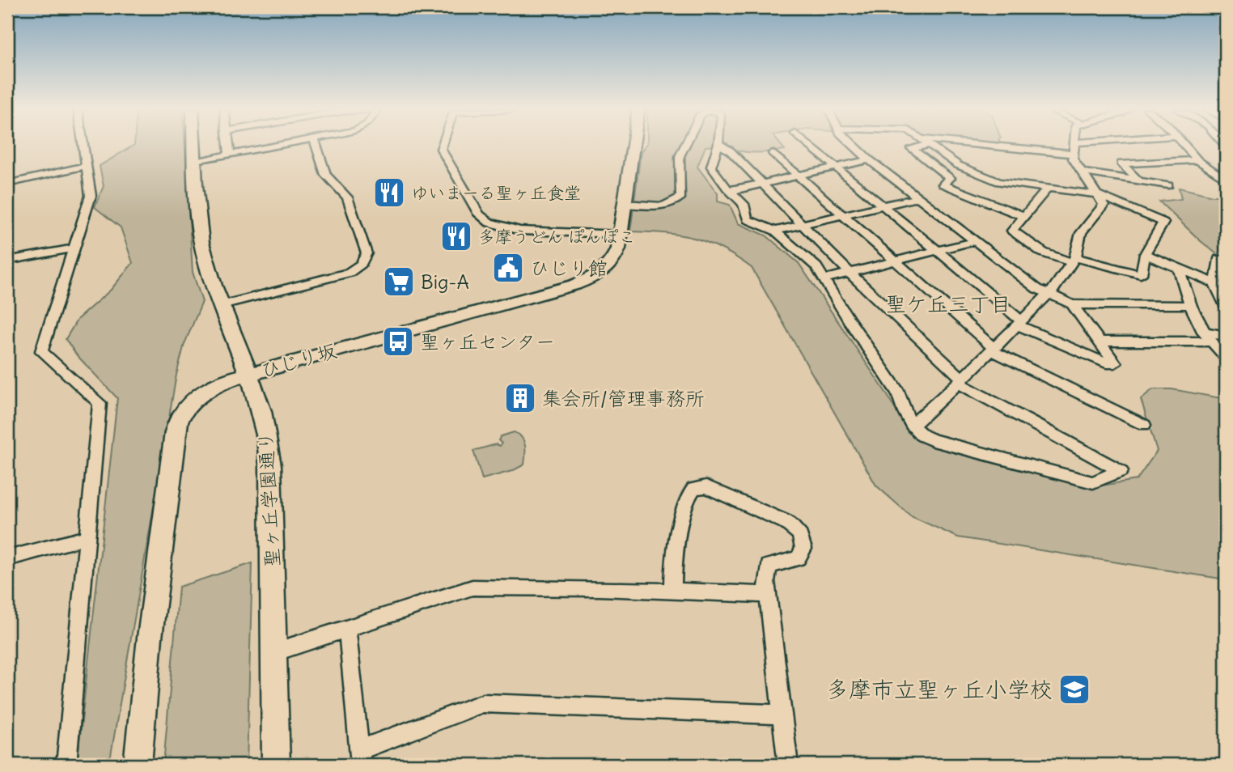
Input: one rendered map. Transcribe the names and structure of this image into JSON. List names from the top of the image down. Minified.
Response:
{"streets":{"street":["ひじり坂","聖ヶ丘学園通り"]},"crossings":[["ひじり坂","聖ヶ丘学園通り"]],"districts":["聖ケ丘三丁目"],"places":{"restaurant":["ゆいまーる聖ヶ丘食堂","多摩うどん ぽんぽこ"],"public building":["ひじり館"],"supermarket":["Big-A"],"bus stop":["聖ヶ丘センター"],"building":["集会所/管理事務所"],"school or university":["多摩市立聖ヶ丘小学校"]}}
